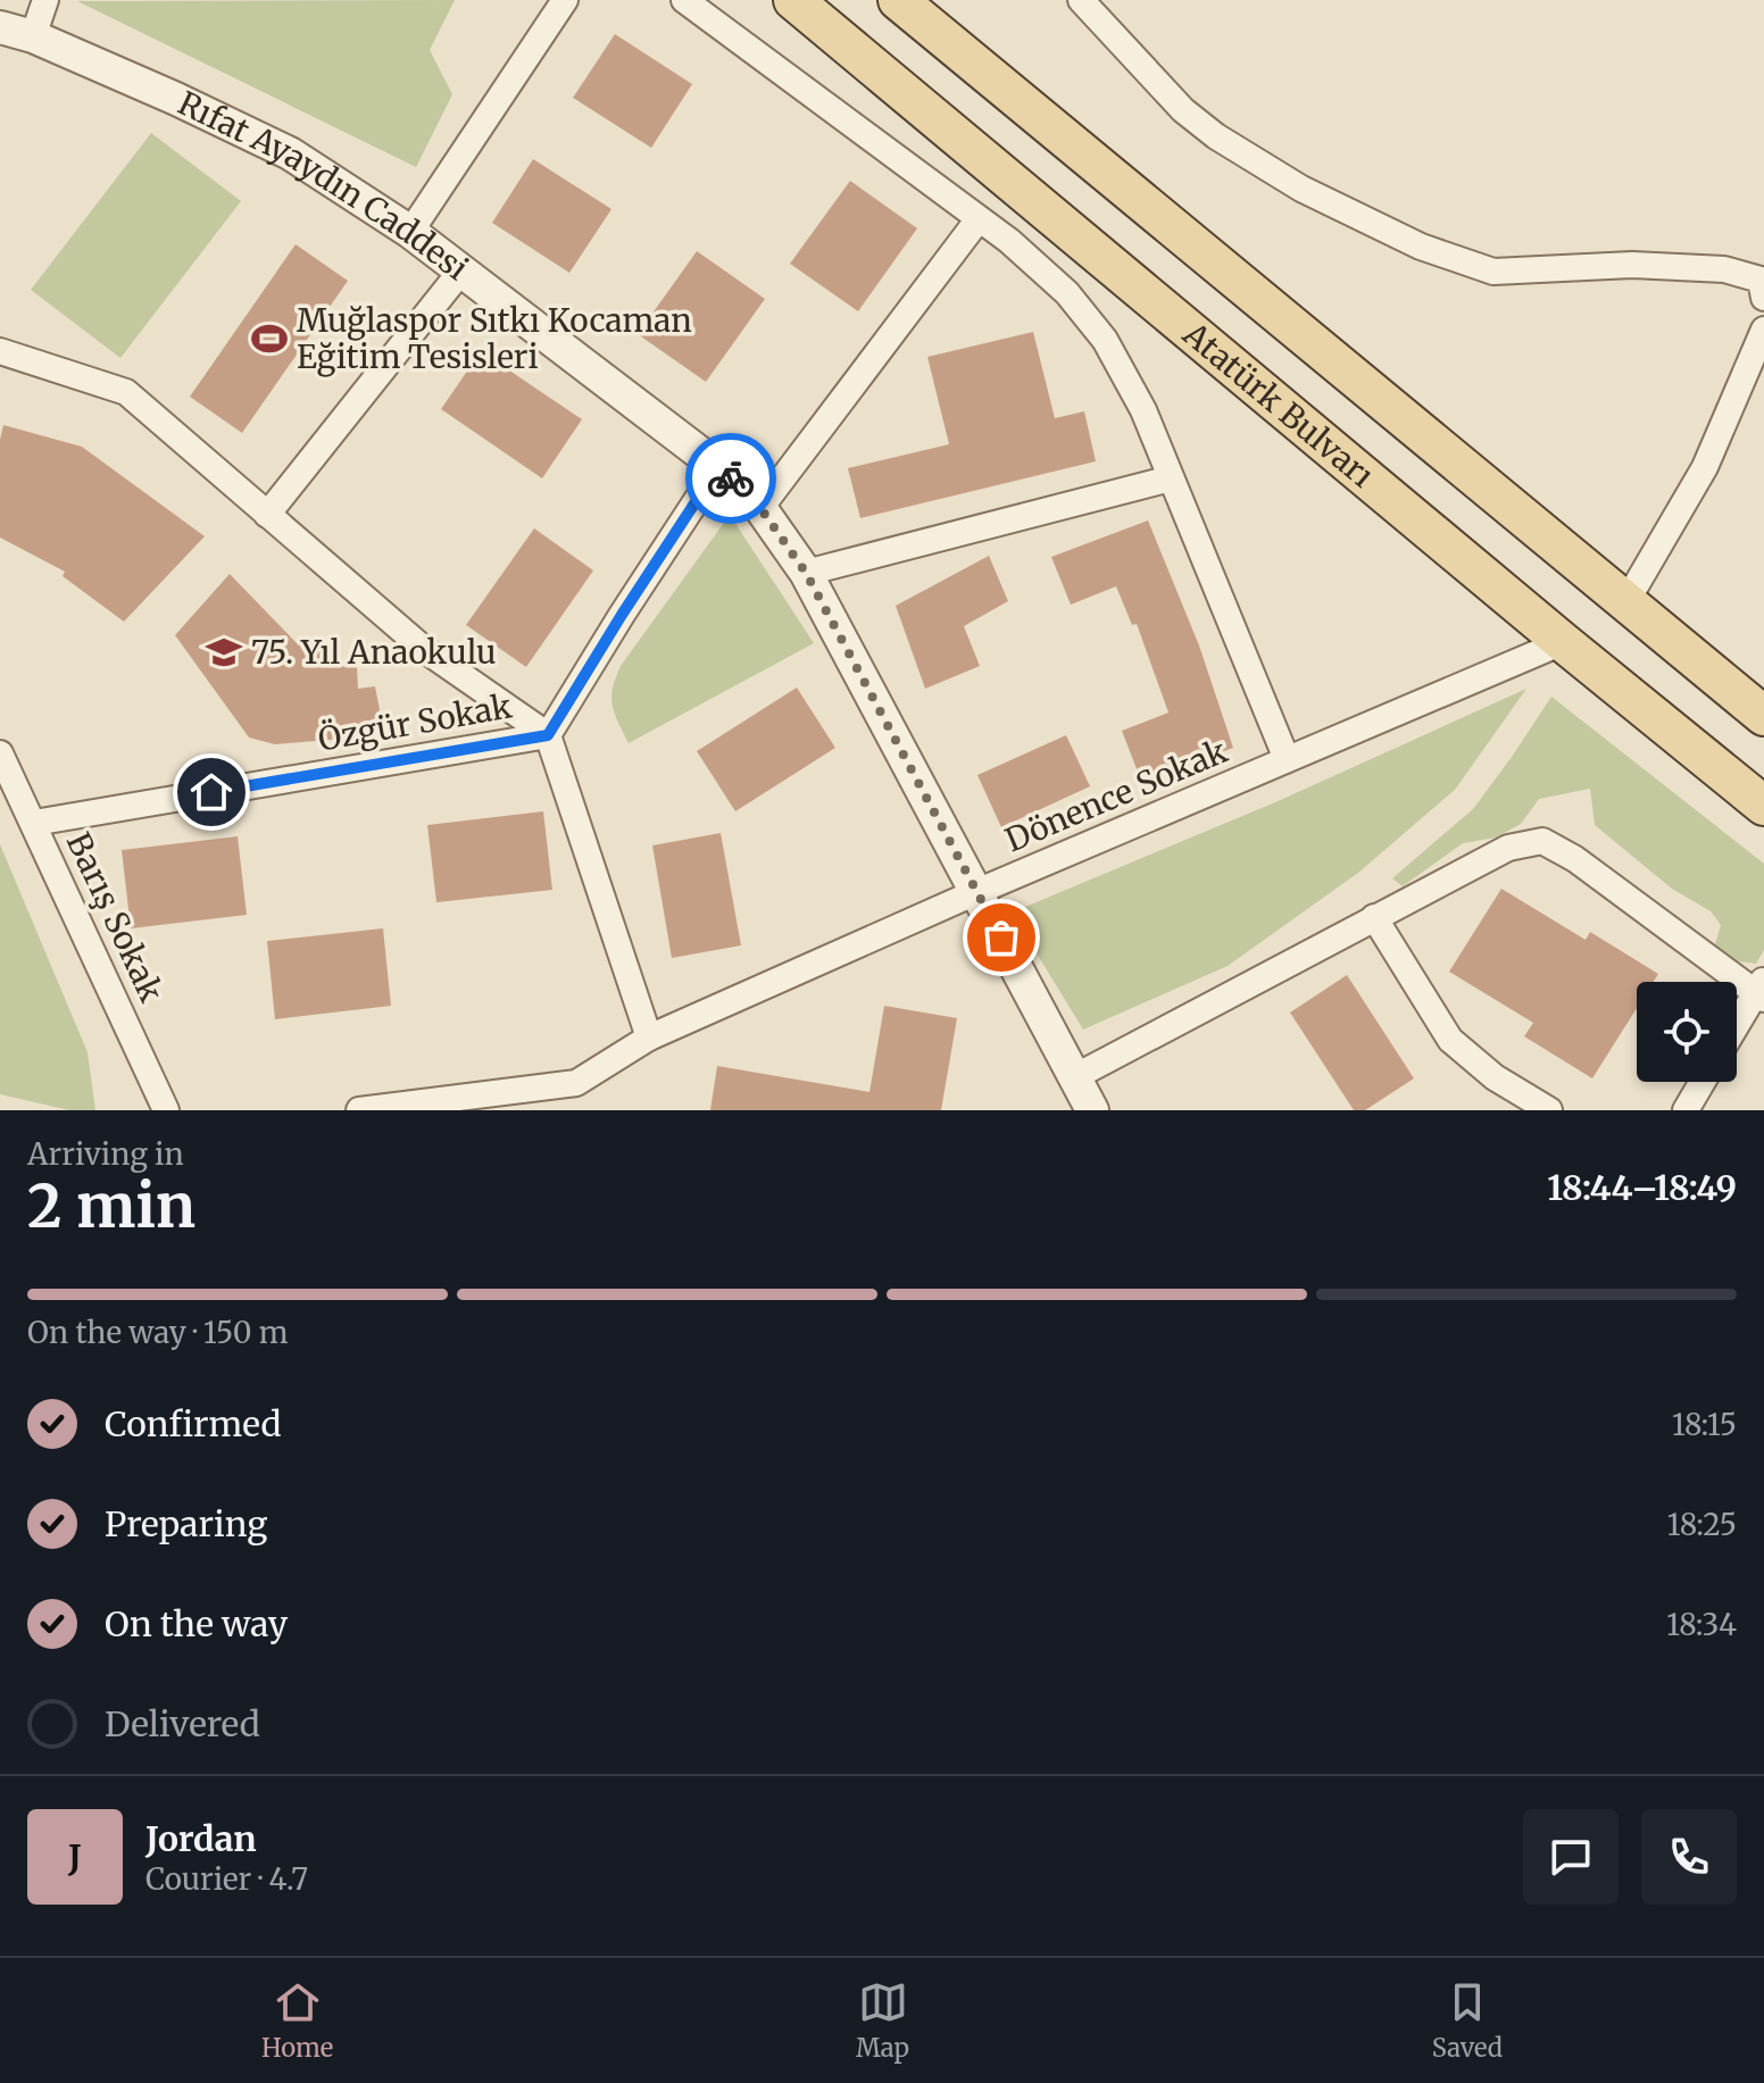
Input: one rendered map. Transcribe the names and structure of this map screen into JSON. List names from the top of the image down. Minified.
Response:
{"streets":{"main road":["Atatürk Bulvarı"],"street":["Rıfat Ayaydın Caddesi","Özgür Sokak","Dönence Sokak","Barış Sokak"]},"crossings":[["Rıfat Ayaydın Caddesi","Özgür Sokak"],["Rıfat Ayaydın Caddesi","Dönence Sokak"],["Atatürk Bulvarı","Dönence Sokak"],["Özgür Sokak","Barış Sokak"]],"places":{"sports":["Muğlaspor Sıtkı Kocaman Eğitim Tesisleri"],"school or university":["75. Yıl Anaokulu"]},"page":{"heading":["2 min","Arriving in","18:44–18:49"],"panel":["Jordan","Courier · 4.7"],"bar":"On the way · 150 m","list":[["Confirmed","18:15"],["Preparing","18:25"],["On the way","18:34"],"Delivered"],"round":"J","tabs":["Home","Map","Saved"]}}
